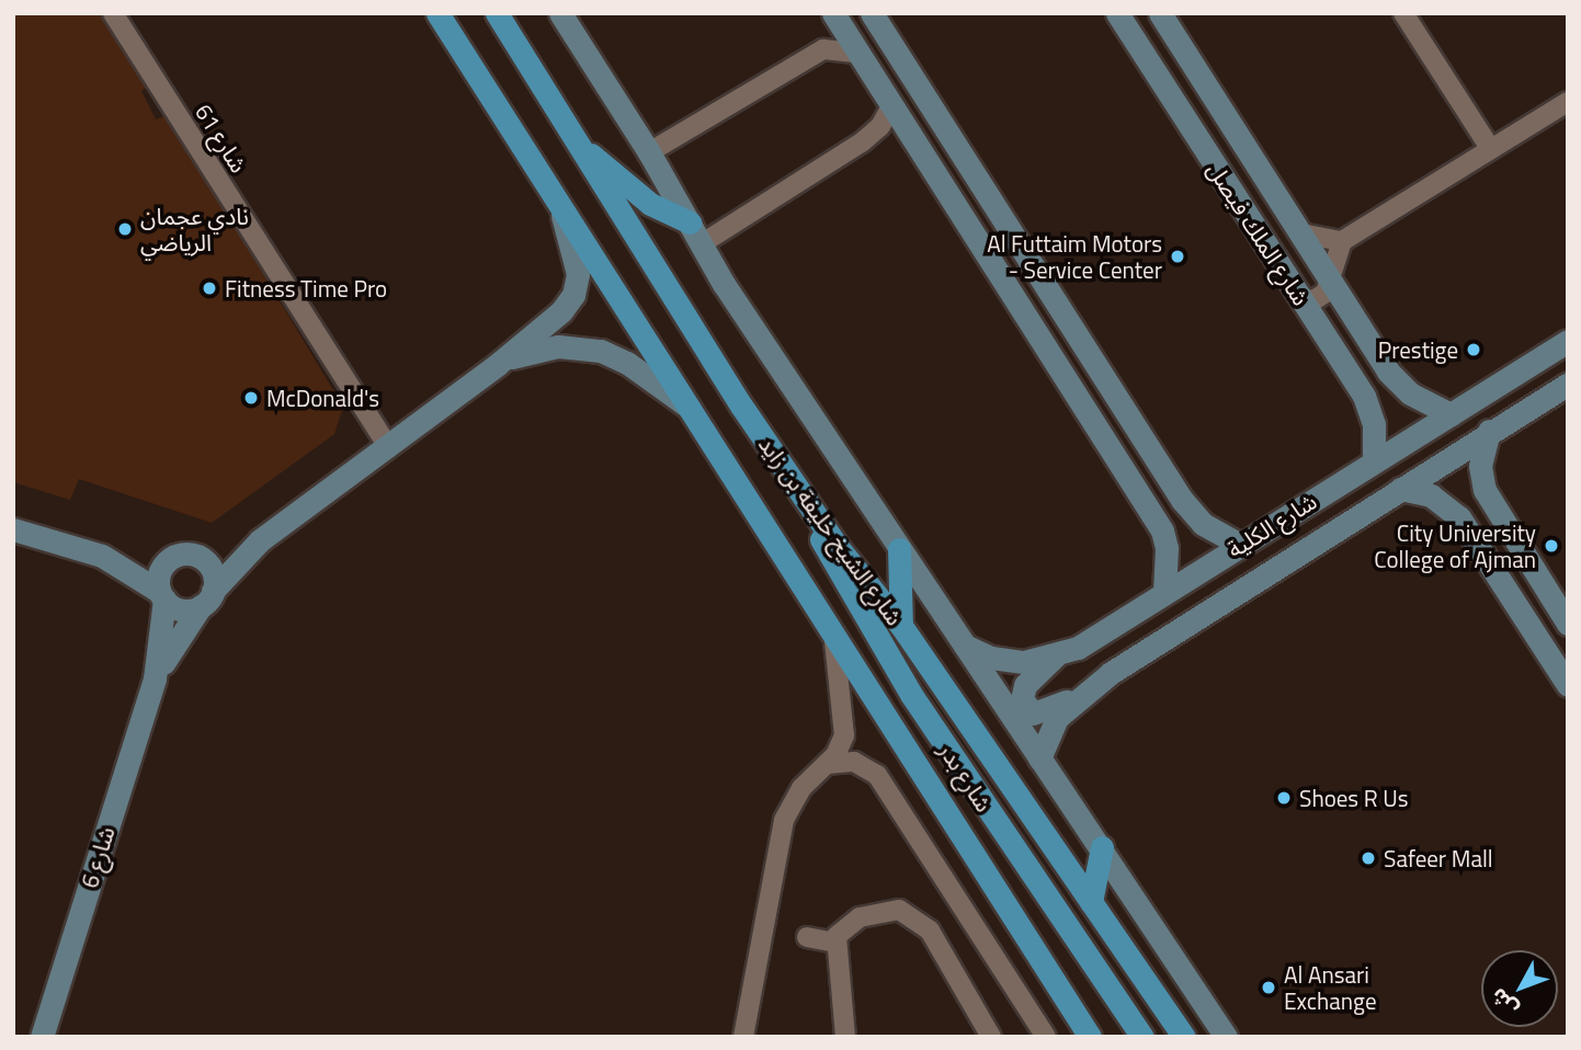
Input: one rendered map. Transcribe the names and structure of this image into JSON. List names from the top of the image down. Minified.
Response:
{"streets":{"main road":["شارع الشيخ خليفة بن زايد","شارع بدر"],"street":["شارع 61","شارع الملك فيصل","شارع الكلية","شارع 6"]},"crossings":[["شارع الملك فيصل","شارع الكلية"],["شارع الشيخ خليفة بن زايد","شارع بدر"]],"places":["نادي عجمان الرياضي","Al Futtaim Motors - Service Center","Fitness Time Pro","Prestige","McDonald's","City University College of Ajman","Shoes R Us","Safeer Mall","Al Ansari Exchange"],"north":"bottom left"}
